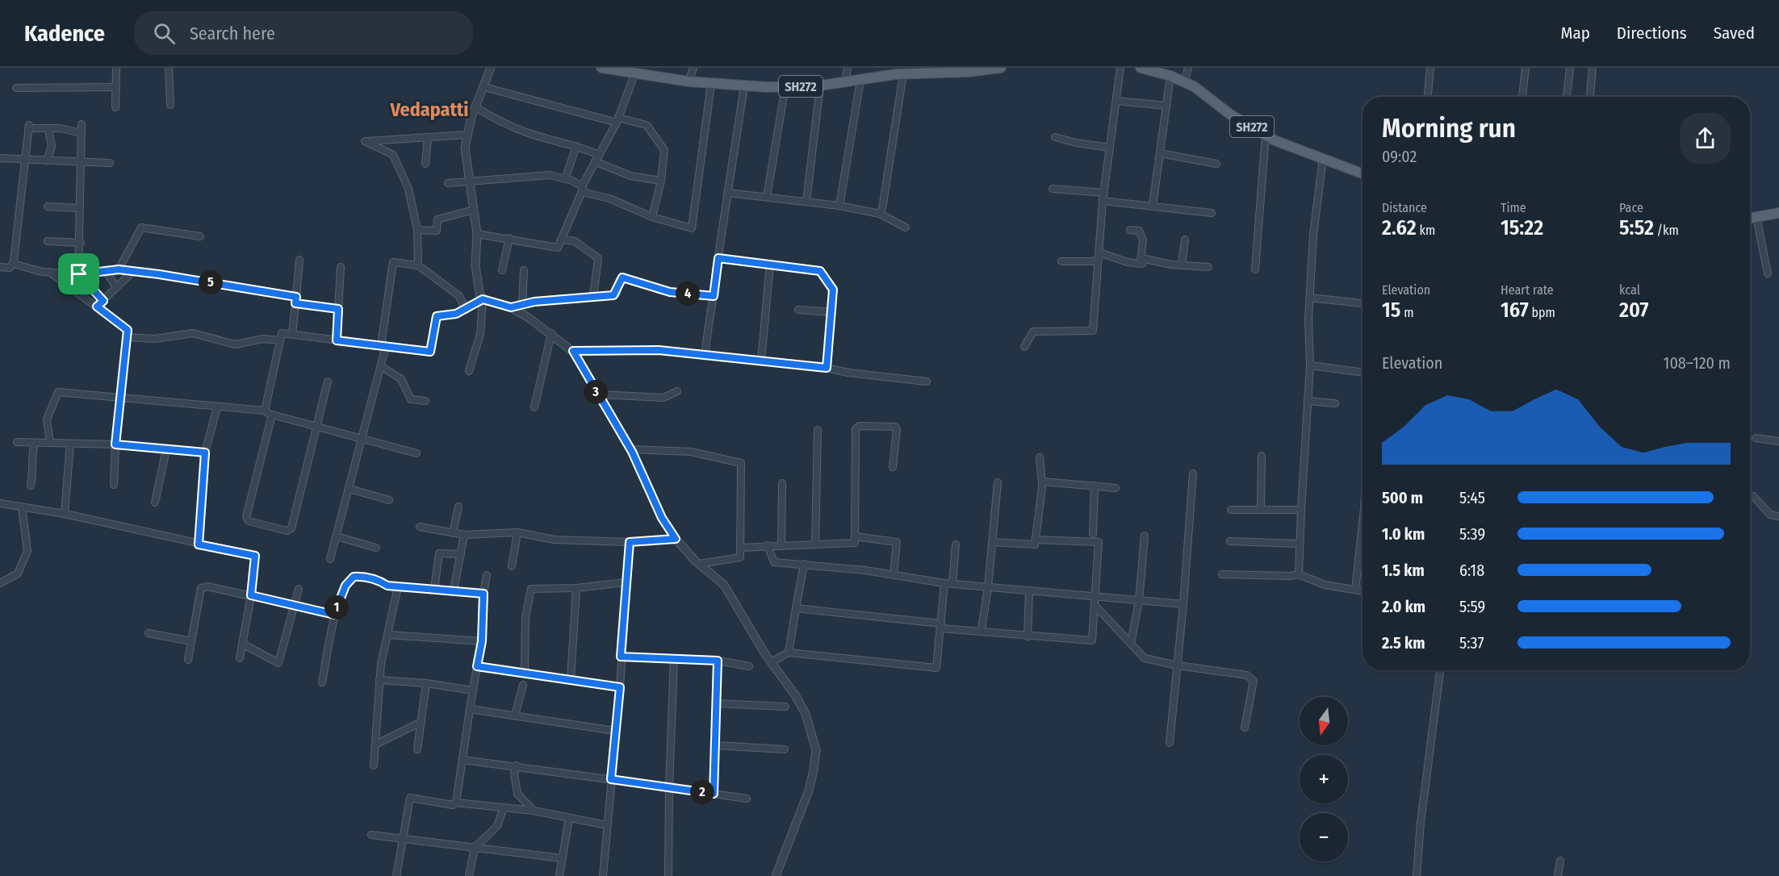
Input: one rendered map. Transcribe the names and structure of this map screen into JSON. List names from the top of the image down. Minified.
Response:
{"streets":{"main road":["SH272"]},"districts":["Vedapatti"],"north":"bottom","page":{"header":"Kadence","search":"Search here","nav":["Map","Directions","Saved"],"heading":["Morning run","09:02"],"stats":[["Distance","2.62 km"],["Time","15:22"],["Pace","5:52 /km"],["Elevation","15 m"],["Heart rate","167 bpm"],["kcal","207"]],"pins":["5","4","3","1","2"],"chart":["Elevation","108–120 m"],"list":[{"name":"500 m","note":"5:45"},{"name":"1.0 km","note":"5:39"},{"name":"1.5 km","note":"6:18"},{"name":"2.0 km","note":"5:59"},{"name":"2.5 km","note":"5:37"}],"map_buttons":["+","−"]}}
